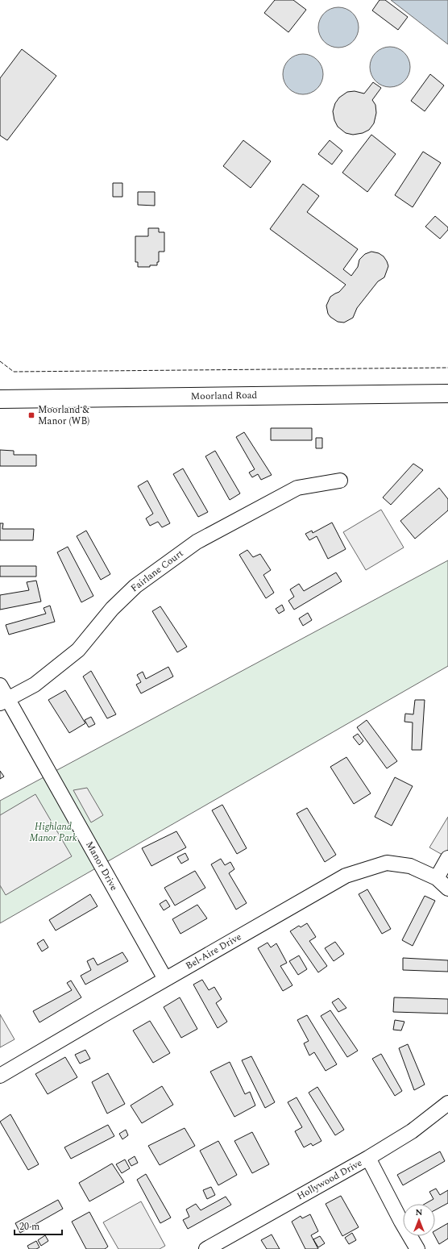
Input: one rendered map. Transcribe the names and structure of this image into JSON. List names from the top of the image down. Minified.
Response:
{"streets":{"street":["Moorland Road","Fairlane Court","Manor Drive","Bel-Aire Drive","Hollywood Drive"]},"crossings":[["Fairlane Court","Manor Drive"],["Manor Drive","Bel-Aire Drive"]],"parks":["Highland Manor Park"],"places":{"transit":["Moorland & Manor (WB)"]},"scale_bar":"20 m","north":"top"}
